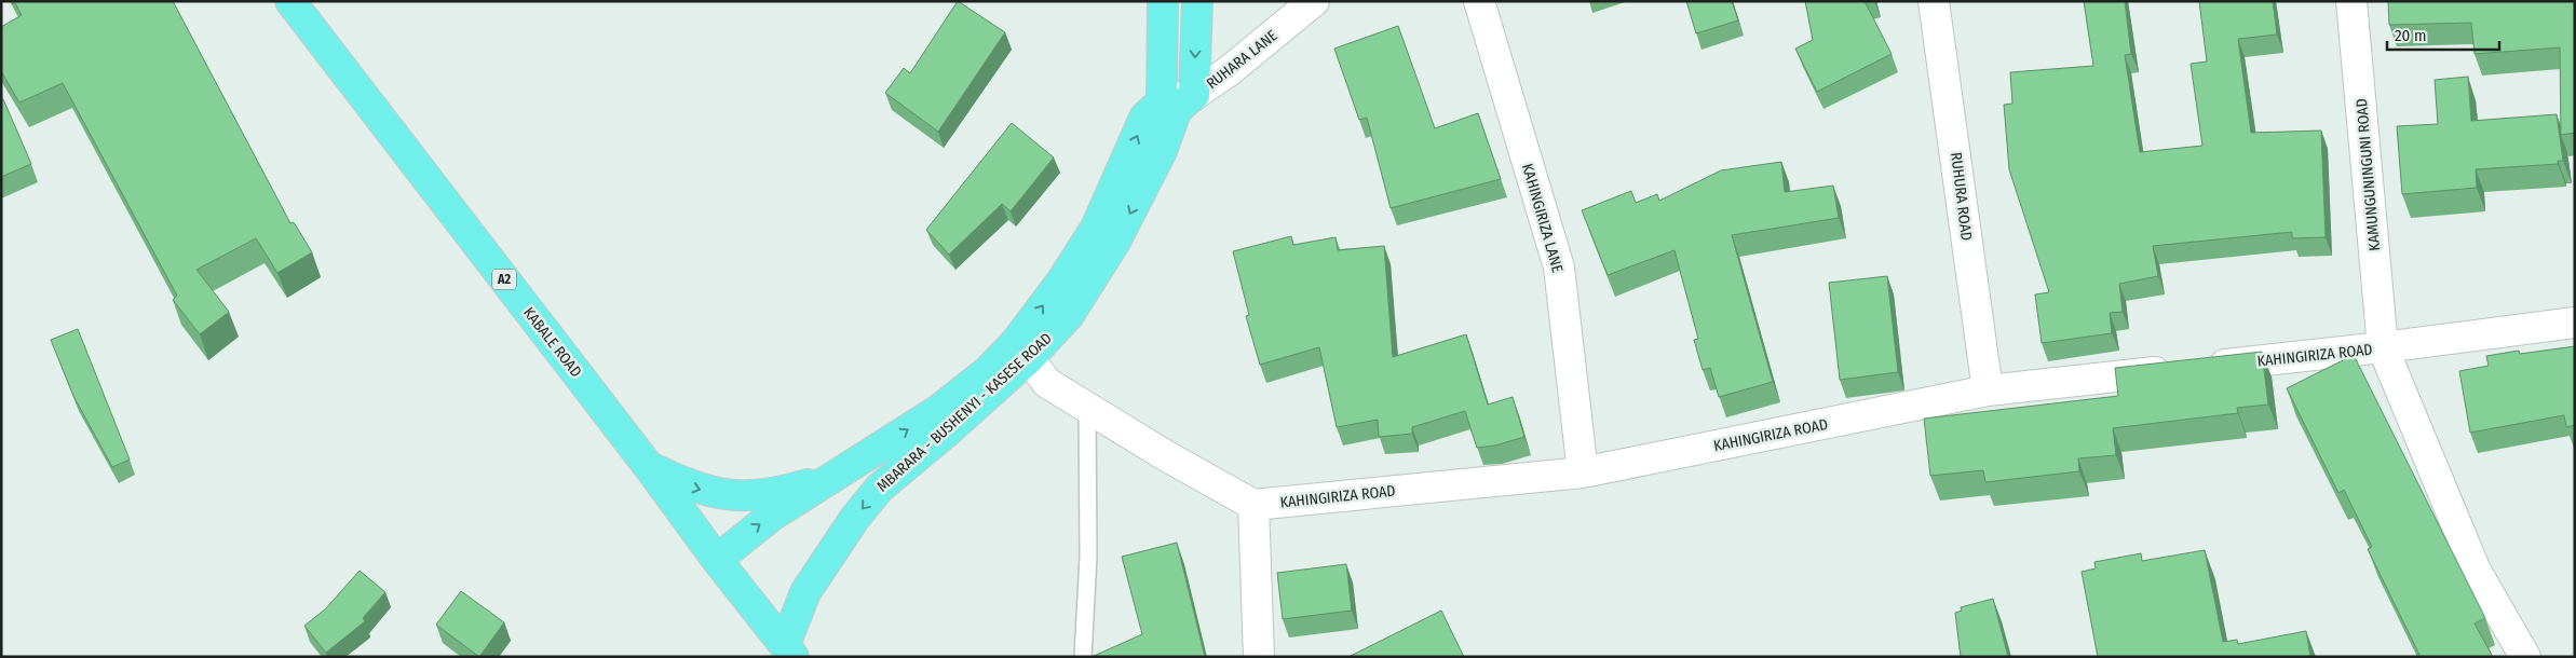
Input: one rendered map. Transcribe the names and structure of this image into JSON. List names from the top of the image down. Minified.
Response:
{"streets":{"main road":["A2","KABALE ROAD","MBARARA - BUSHENYI - KASESE ROAD"],"street":["RUHARA LANE","KAMUNGUNINGUNI ROAD","RUHURA ROAD","KAHINGIRIZA LANE","KAHINGIRIZA ROAD"]},"crossings":[["RUHARA LANE","MBARARA - BUSHENYI - KASESE ROAD"],["KAMUNGUNINGUNI ROAD","KAHINGIRIZA ROAD"],["RUHURA ROAD","KAHINGIRIZA ROAD"],["KAHINGIRIZA LANE","KAHINGIRIZA ROAD"],["KABALE ROAD","MBARARA - BUSHENYI - KASESE ROAD"]],"scale_bar":"20 m"}
